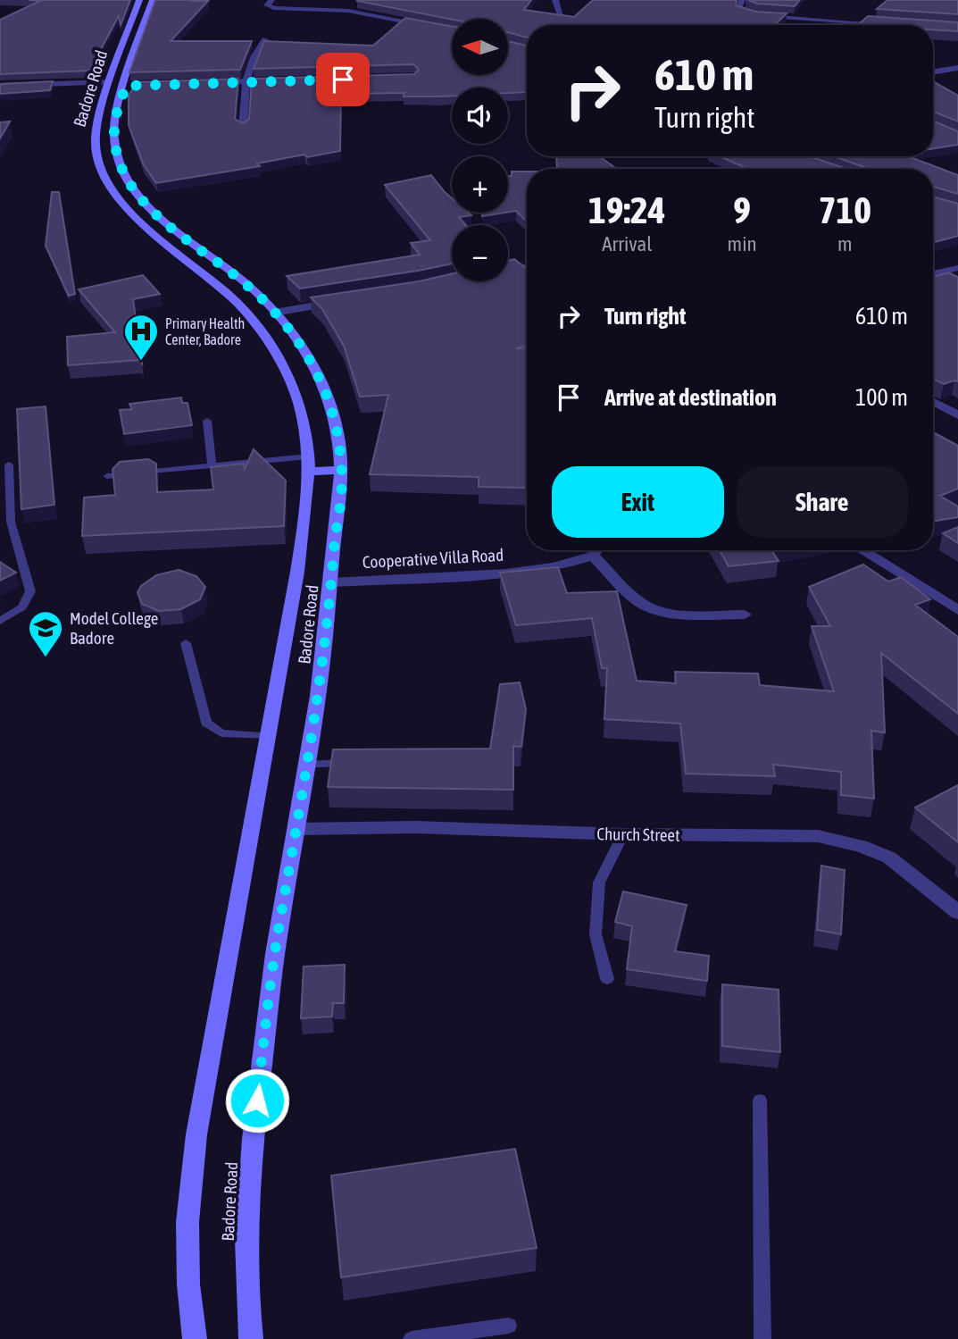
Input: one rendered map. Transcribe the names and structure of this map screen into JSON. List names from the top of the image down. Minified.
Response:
{"streets":{"main road":["Badore Road"],"street":["Cooperative Villa Road","Church Street"]},"crossings":[["Badore Road","Cooperative Villa Road"],["Badore Road","Church Street"]],"places":{"hospital":["Primary Health Center, Badore"],"school or university":["Model College Badore"]},"north":"left","page":{"map_buttons":["+","−"],"turn":["610 m","Turn right"],"eta":["19:24","Arrival","9","min","710","m"],"list":[{"name":"Turn right","value":"610 m"},{"name":"Arrive at destination","value":"100 m"}],"buttons":["Exit","Share"]}}
